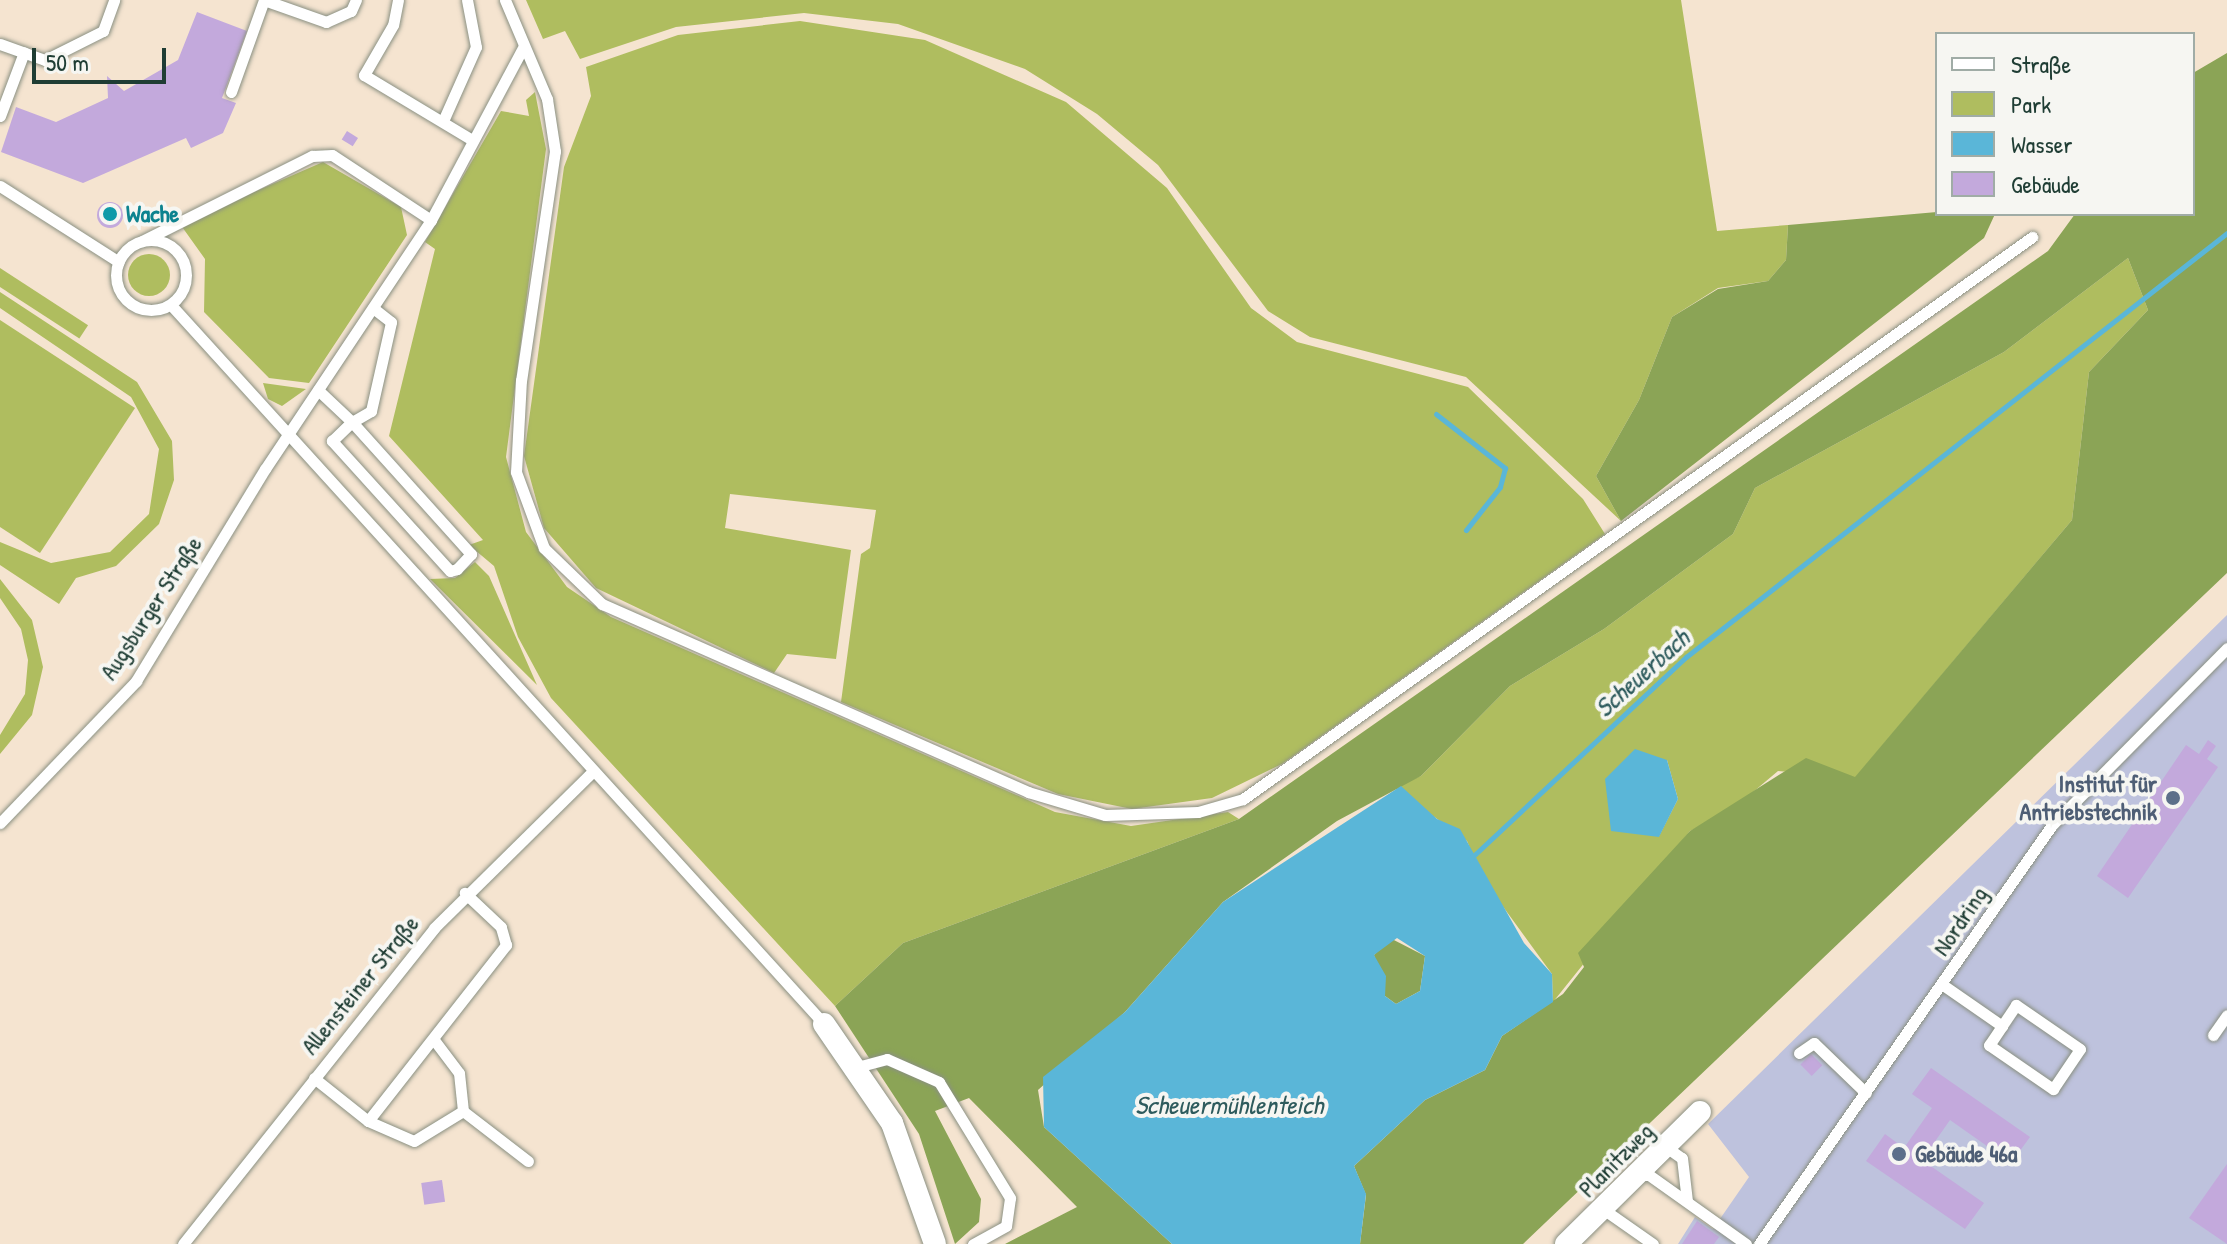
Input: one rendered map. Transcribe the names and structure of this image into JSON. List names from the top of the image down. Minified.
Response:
{"streets":{"street":["Planitzweg"],"lane":["Augsburger Straße","Nordring","Allensteiner Straße"]},"water":["Scheuerbach","Scheuermühlenteich"],"places":["Wache","Institut für Antriebstechnik","Gebäude 46a"],"legend":["Straße","Park","Wasser","Gebäude"],"scale_bar":"50 m"}
